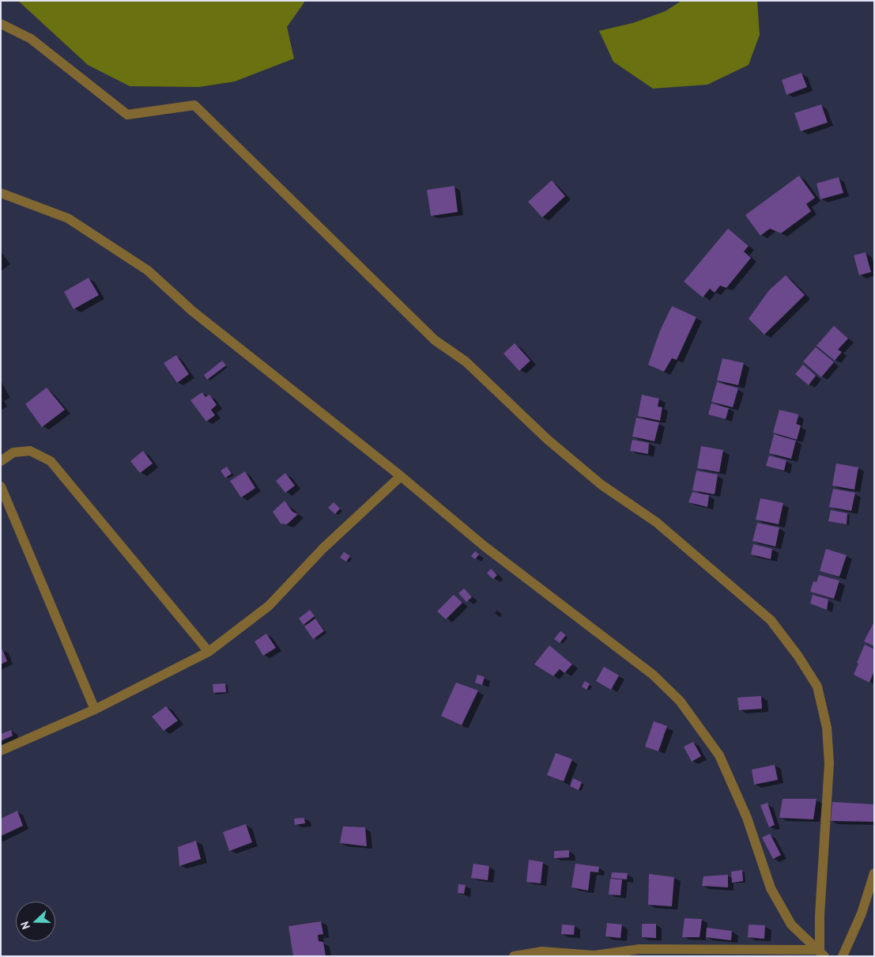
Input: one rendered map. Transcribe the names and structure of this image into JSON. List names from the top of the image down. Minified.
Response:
{"north":"left"}
